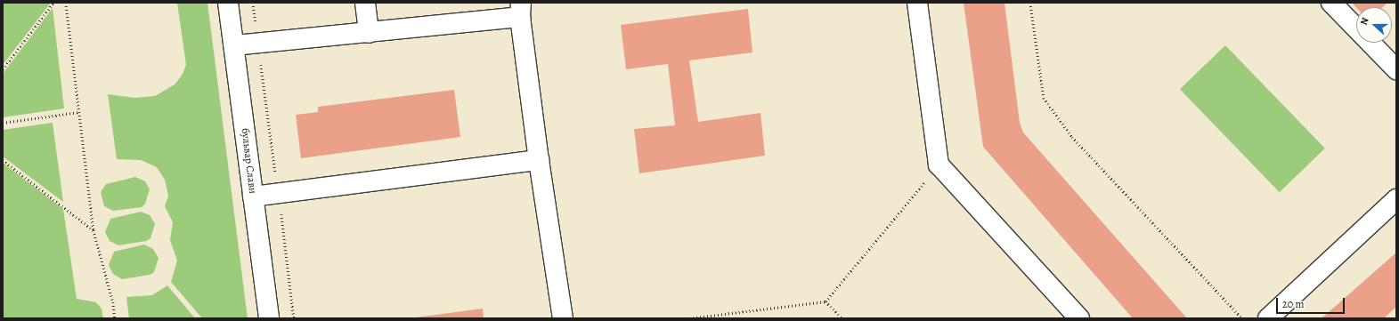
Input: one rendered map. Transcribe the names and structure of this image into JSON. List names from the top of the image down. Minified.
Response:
{"streets":{"main road":["бульвар Слави"]},"scale_bar":"20 m","north":"left"}
